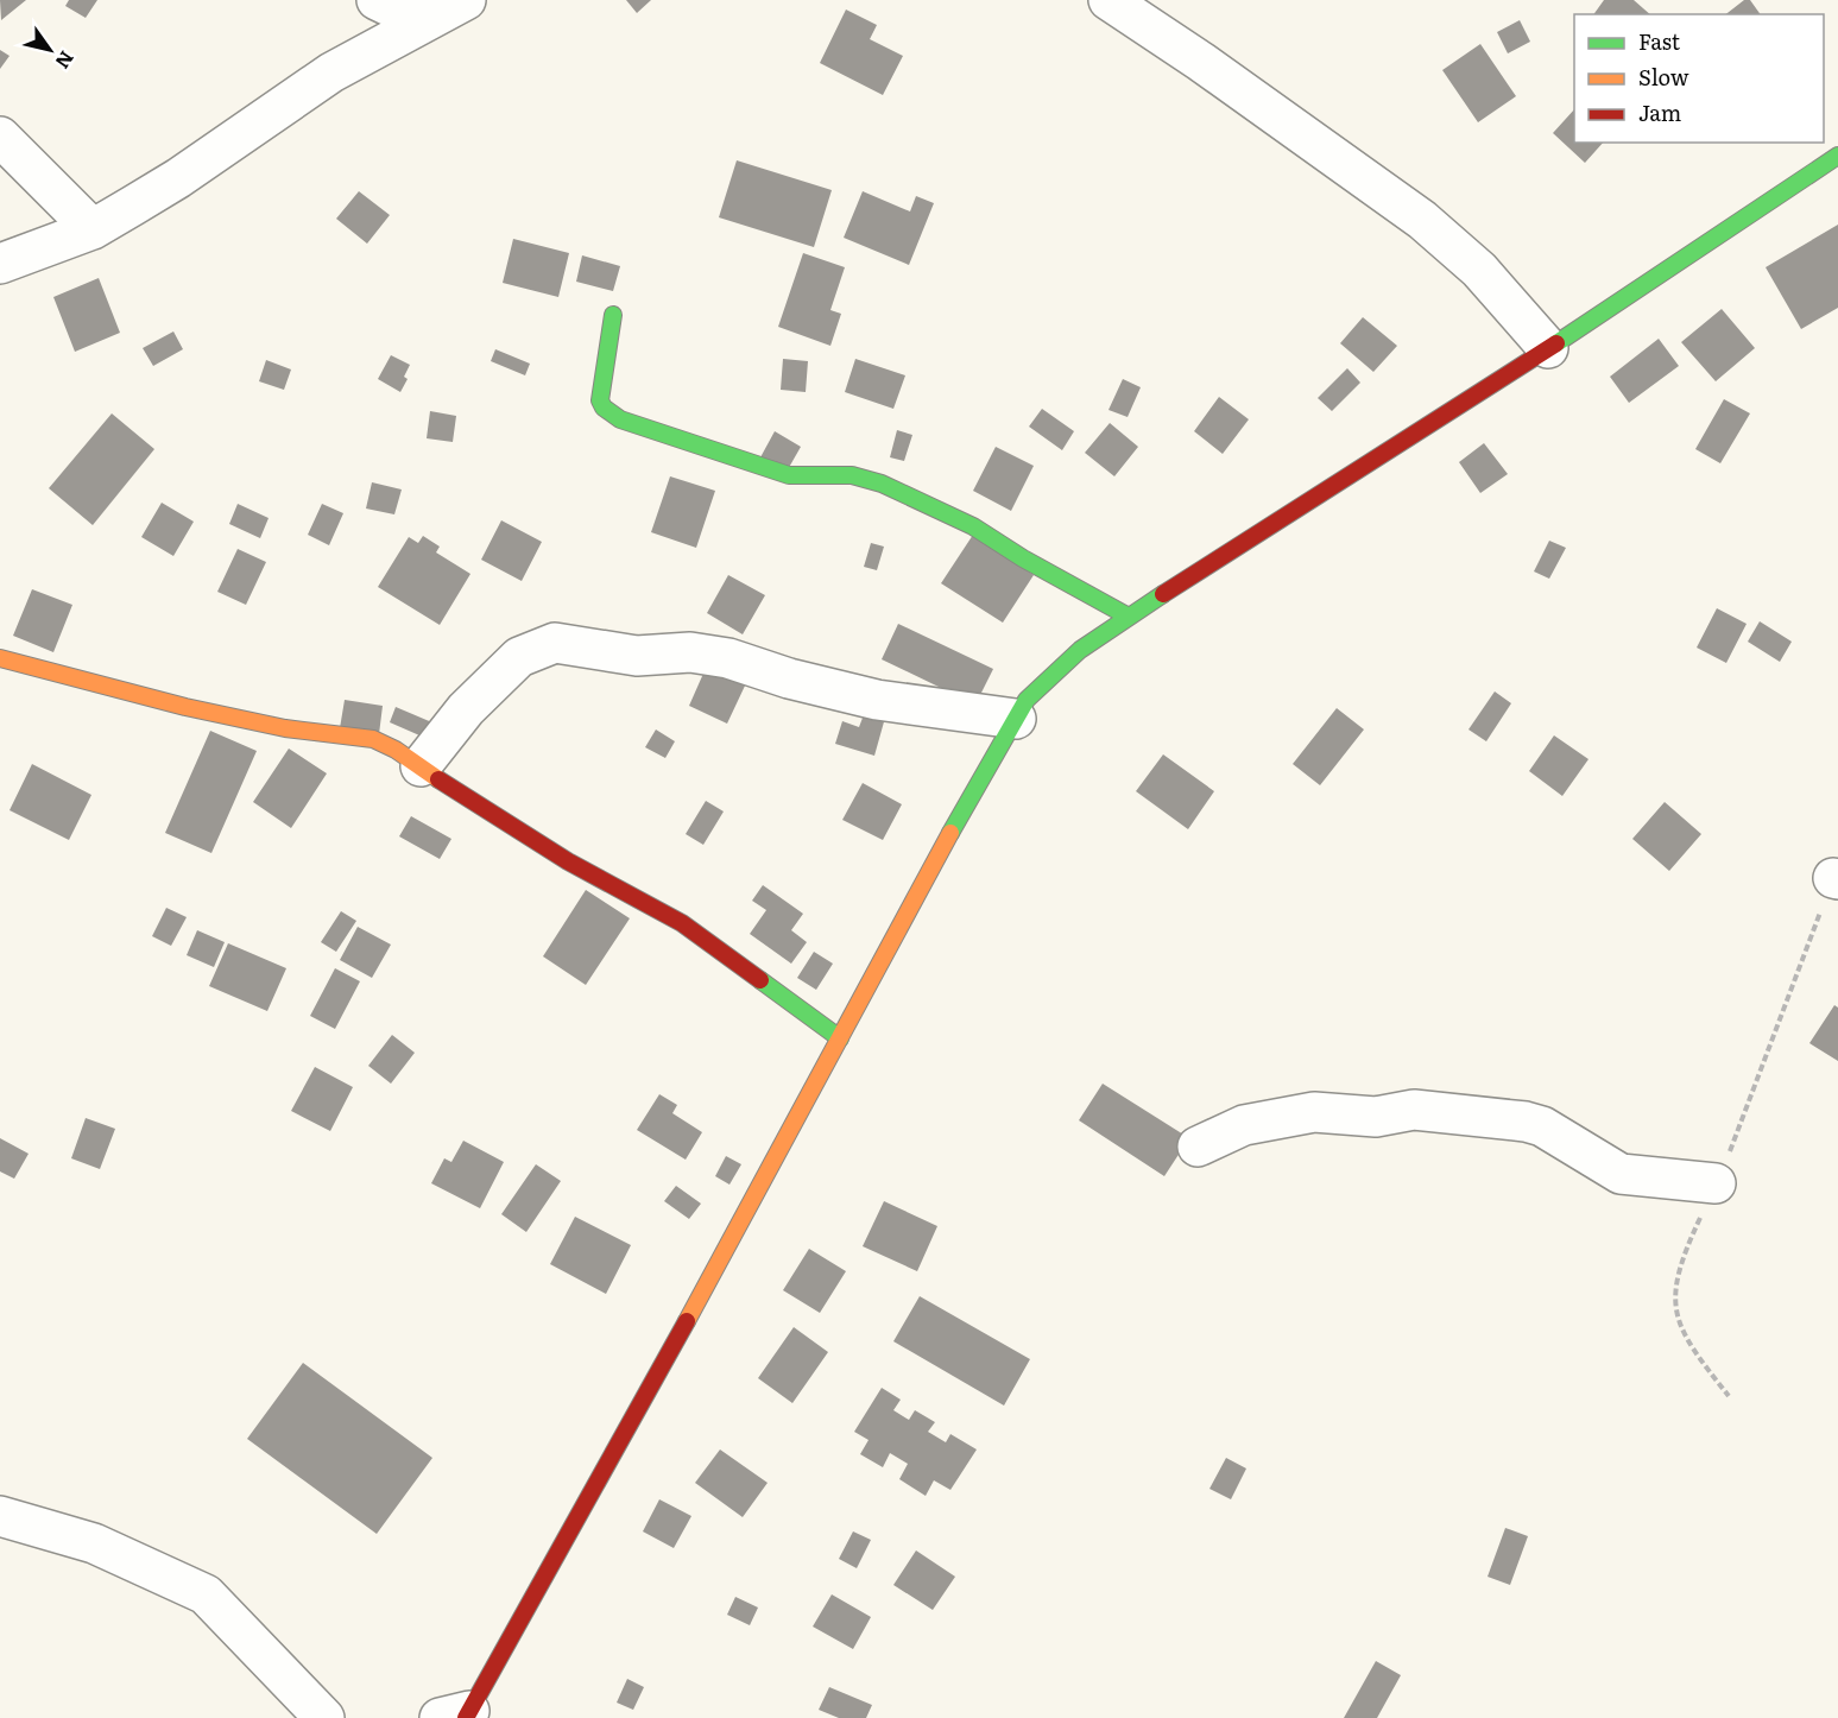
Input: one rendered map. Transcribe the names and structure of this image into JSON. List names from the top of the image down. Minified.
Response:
{"legend":["Fast","Slow","Jam"],"north":"bottom right"}
